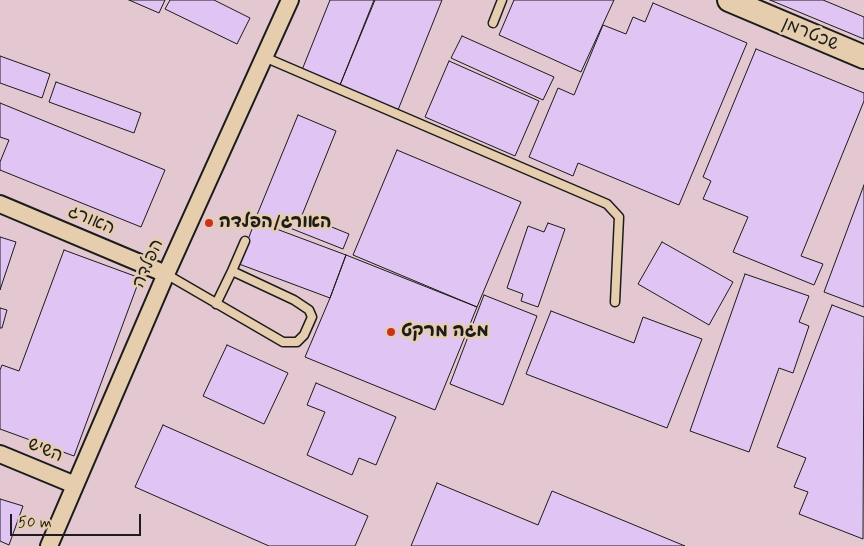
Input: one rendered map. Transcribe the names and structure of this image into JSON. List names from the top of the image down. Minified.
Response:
{"streets":{"street":["שכטרמן","האורג","הפלדה","השיש"]},"crossings":[["האורג","הפלדה"],["הפלדה","השיש"]],"places":["האורג/הפלדה","מגה מרקט"],"scale_bar":"50 m"}
